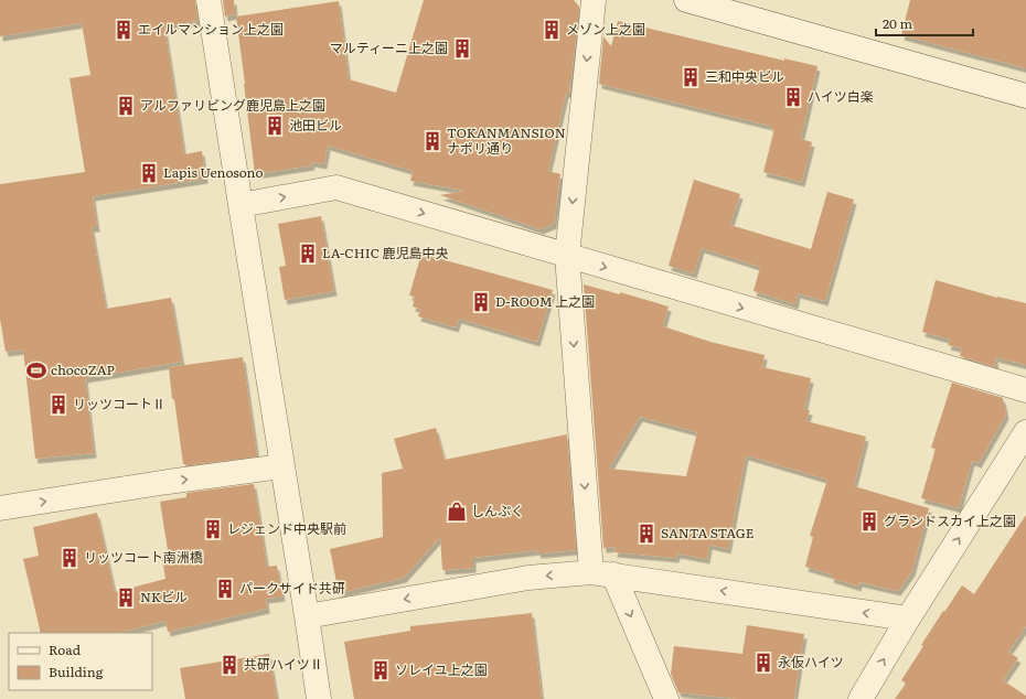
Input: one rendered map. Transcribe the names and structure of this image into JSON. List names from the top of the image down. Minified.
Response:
{"places":{"building":["エイルマンション上之園","メゾン上之園","マルティーニ上之園","三和中央ビル","ハイツ白楽","アルファリビング鹿児島上之園","池田ビル","TOKANMANSION ナポリ通り","Lapis Uenosono","LA-CHIC 鹿児島中央","D-ROOM 上之園","リッツコートⅡ","グランドスカイ上之園","レジェンド中央駅前","SANTA STAGE","リッツコート南洲橋","パークサイド共研","NKビル","永仮ハイツ","共研ハイツⅡ","ソレイユ上之園"],"sports":["chocoZAP"],"shop":["しんぷく"]},"legend":["Road","Building"],"scale_bar":"20 m"}
